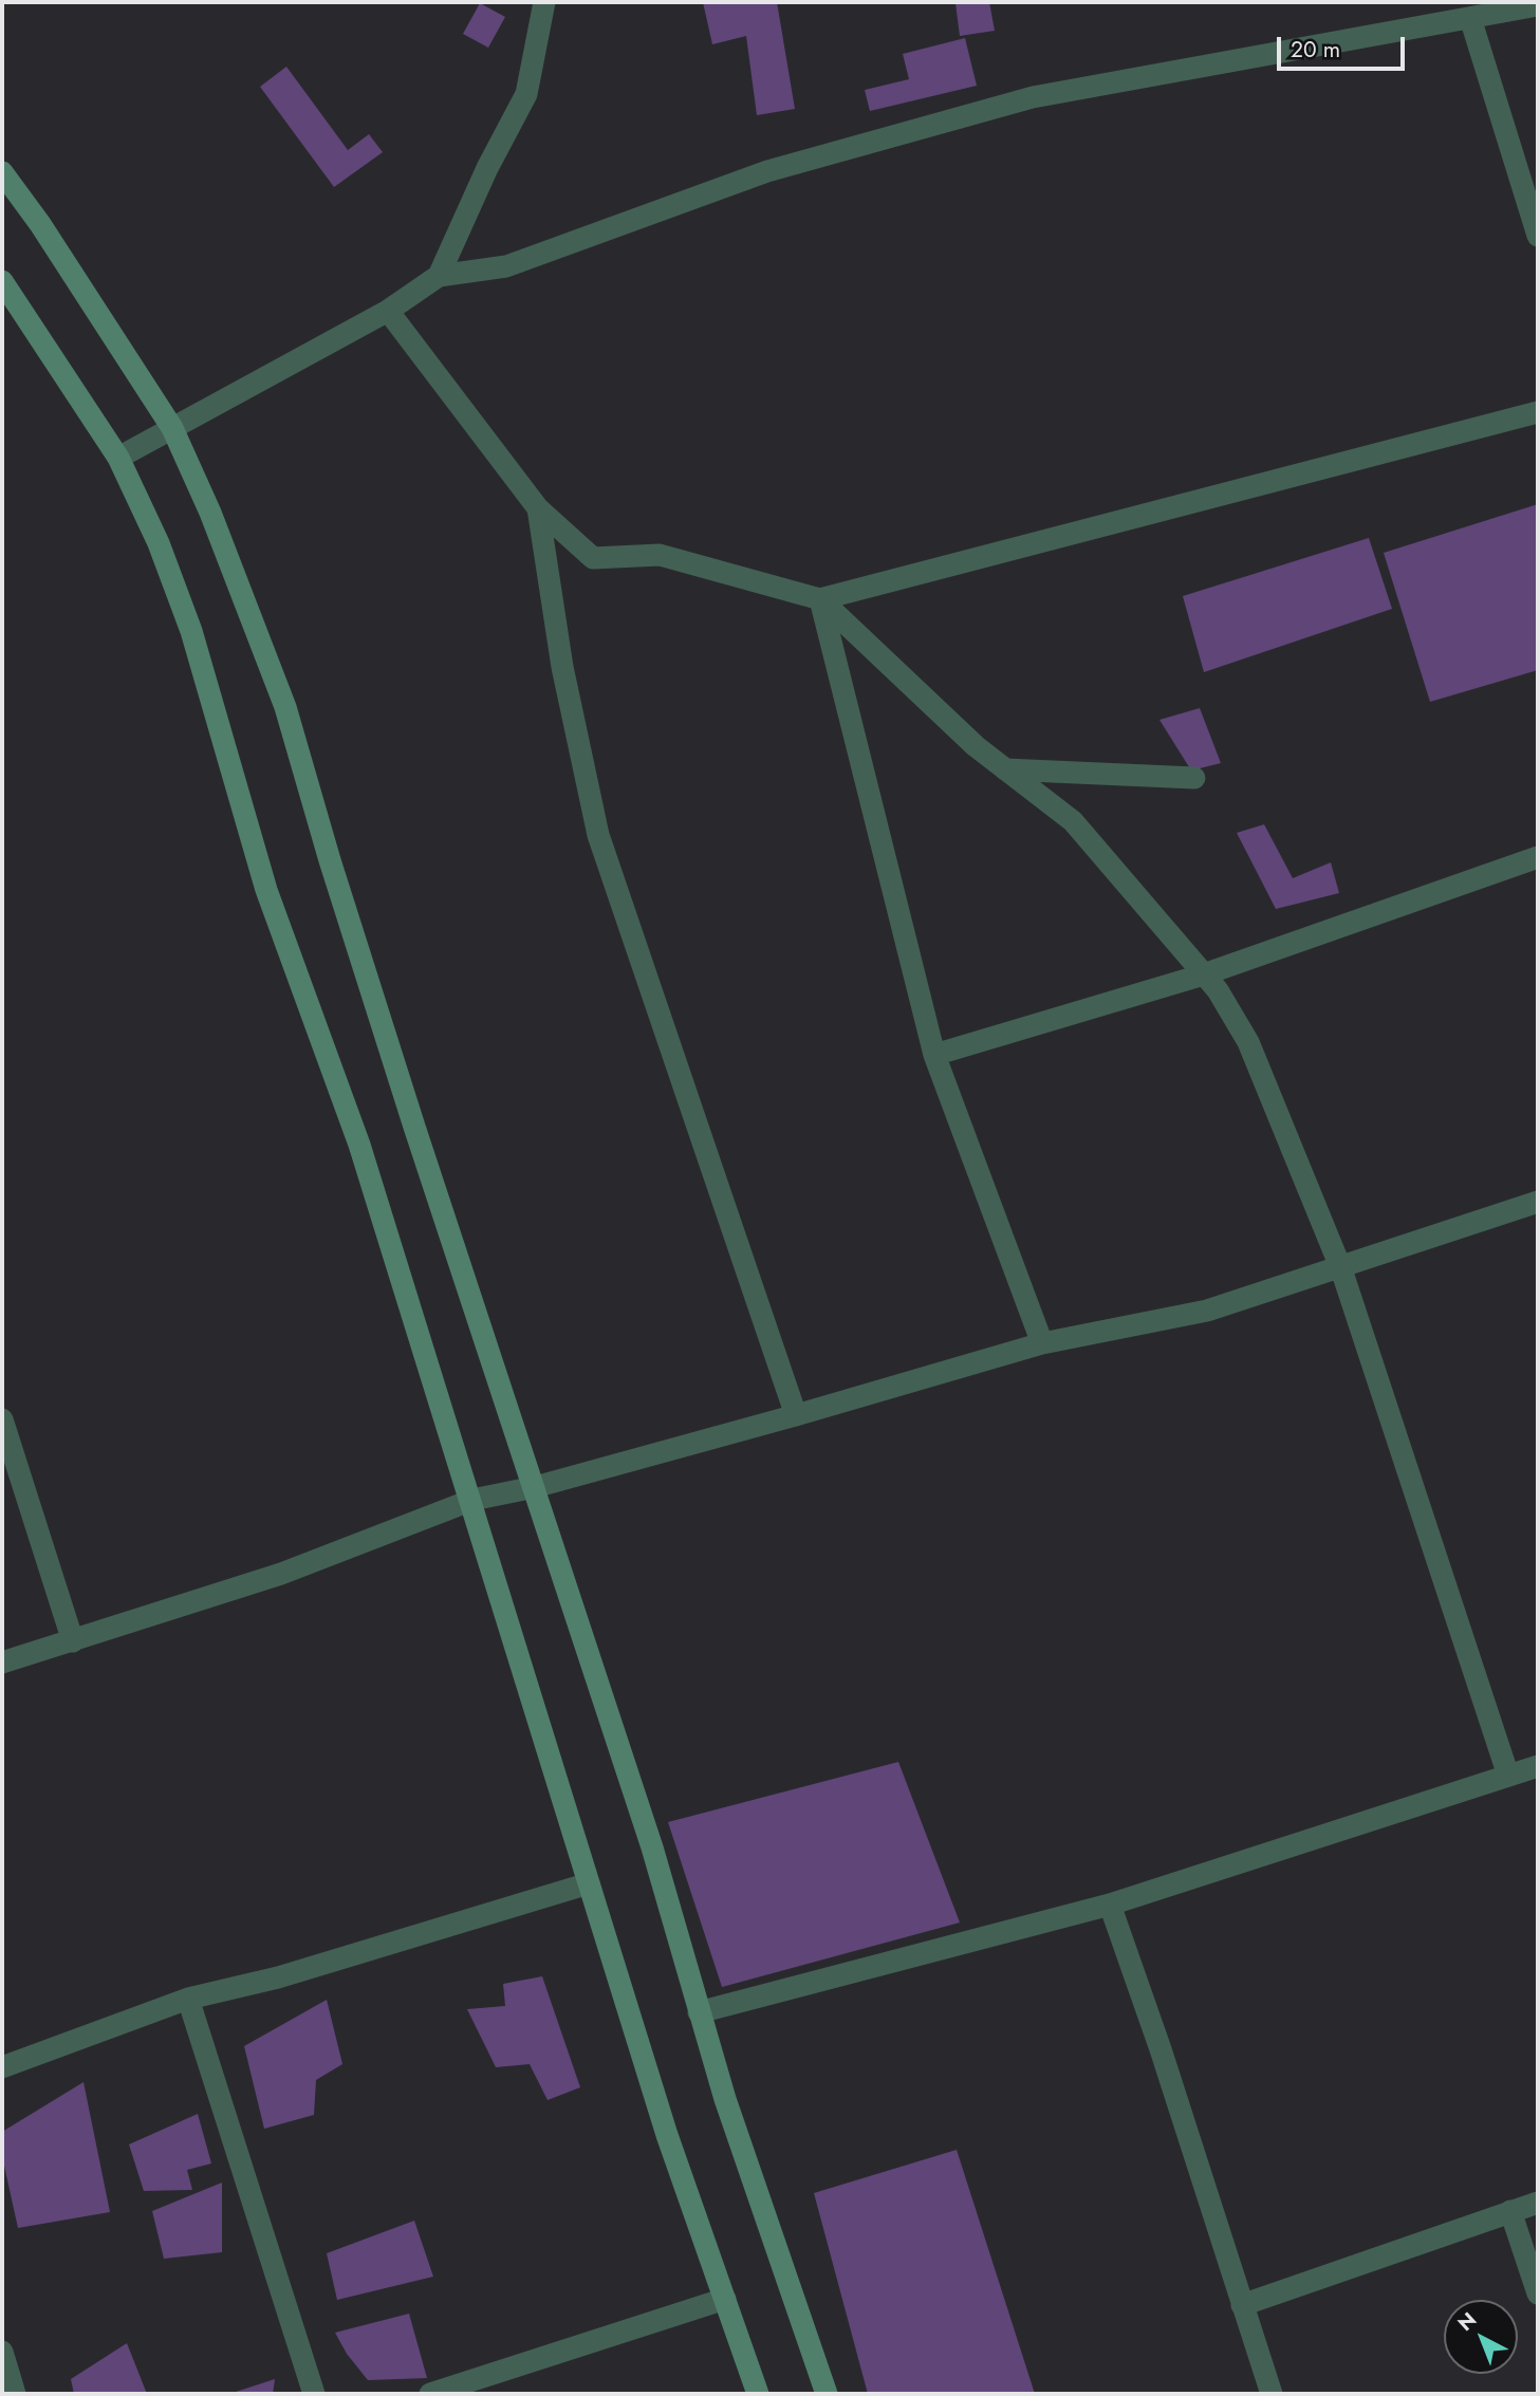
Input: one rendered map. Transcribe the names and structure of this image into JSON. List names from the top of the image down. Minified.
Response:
{"scale_bar":"20 m","north":"top left"}
